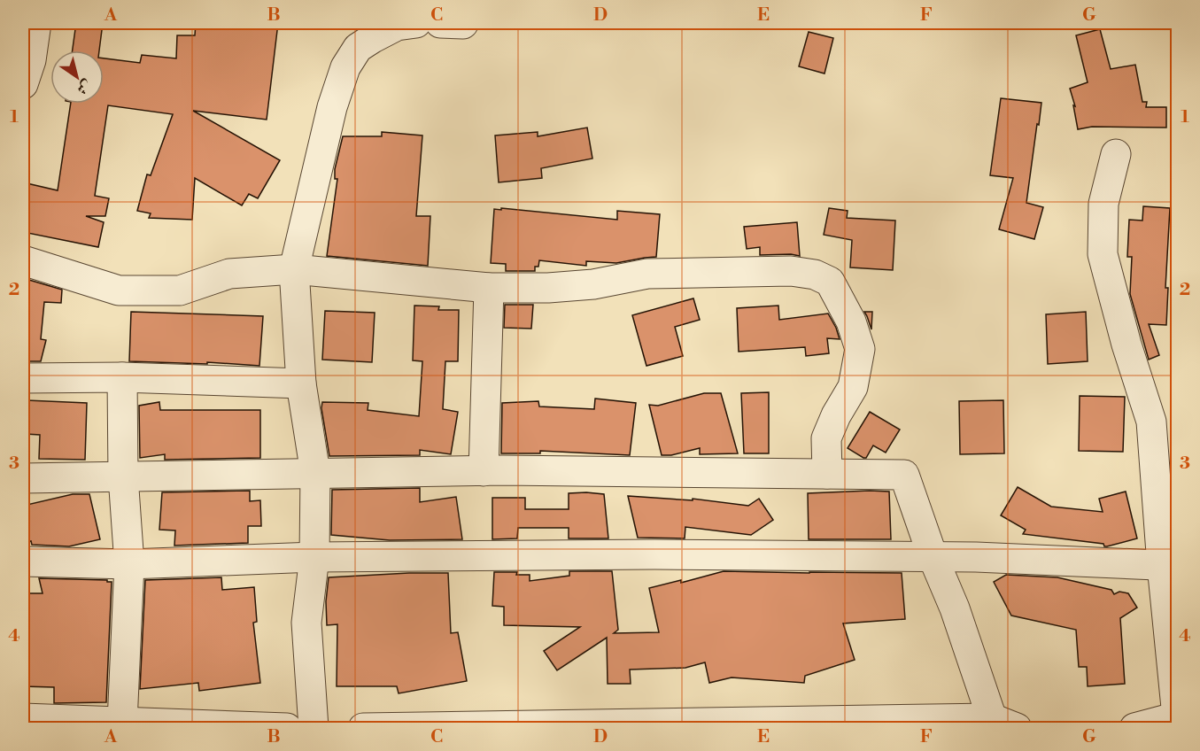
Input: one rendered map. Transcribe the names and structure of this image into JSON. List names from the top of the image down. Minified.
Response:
{"north":"bottom right","grid":{"columns":["A","B","C","D","E","F","G"],"rows":["1","2","3","4"]}}
